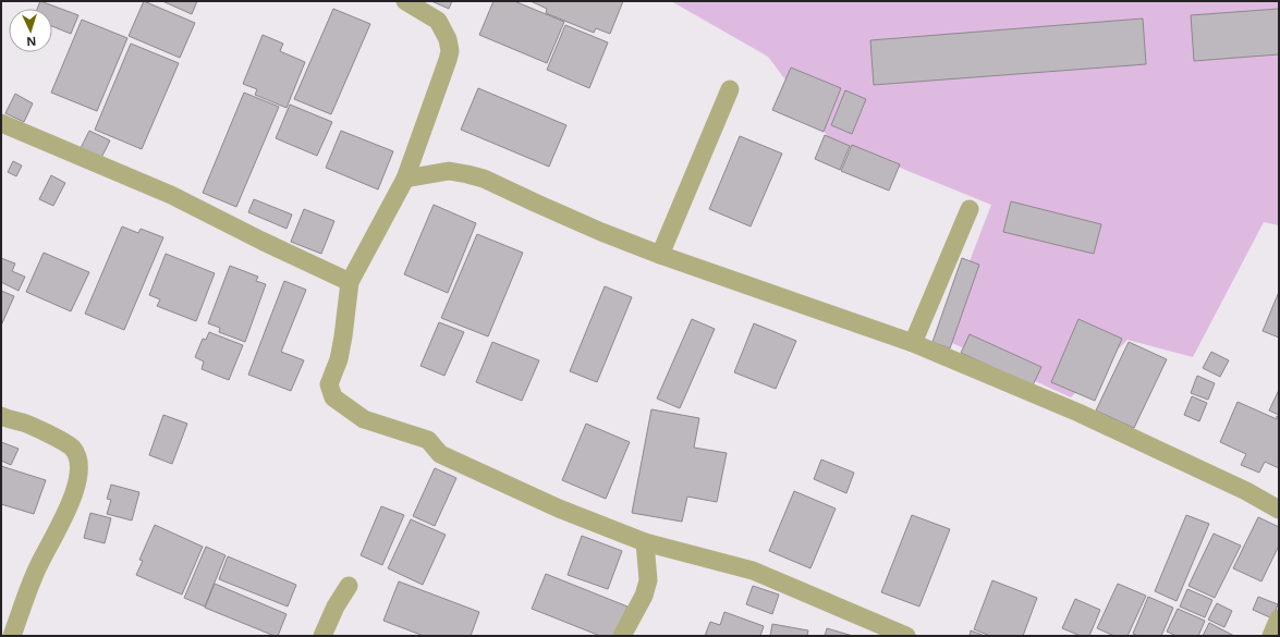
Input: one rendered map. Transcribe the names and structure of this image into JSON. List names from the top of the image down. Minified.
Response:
{"north":"bottom"}
